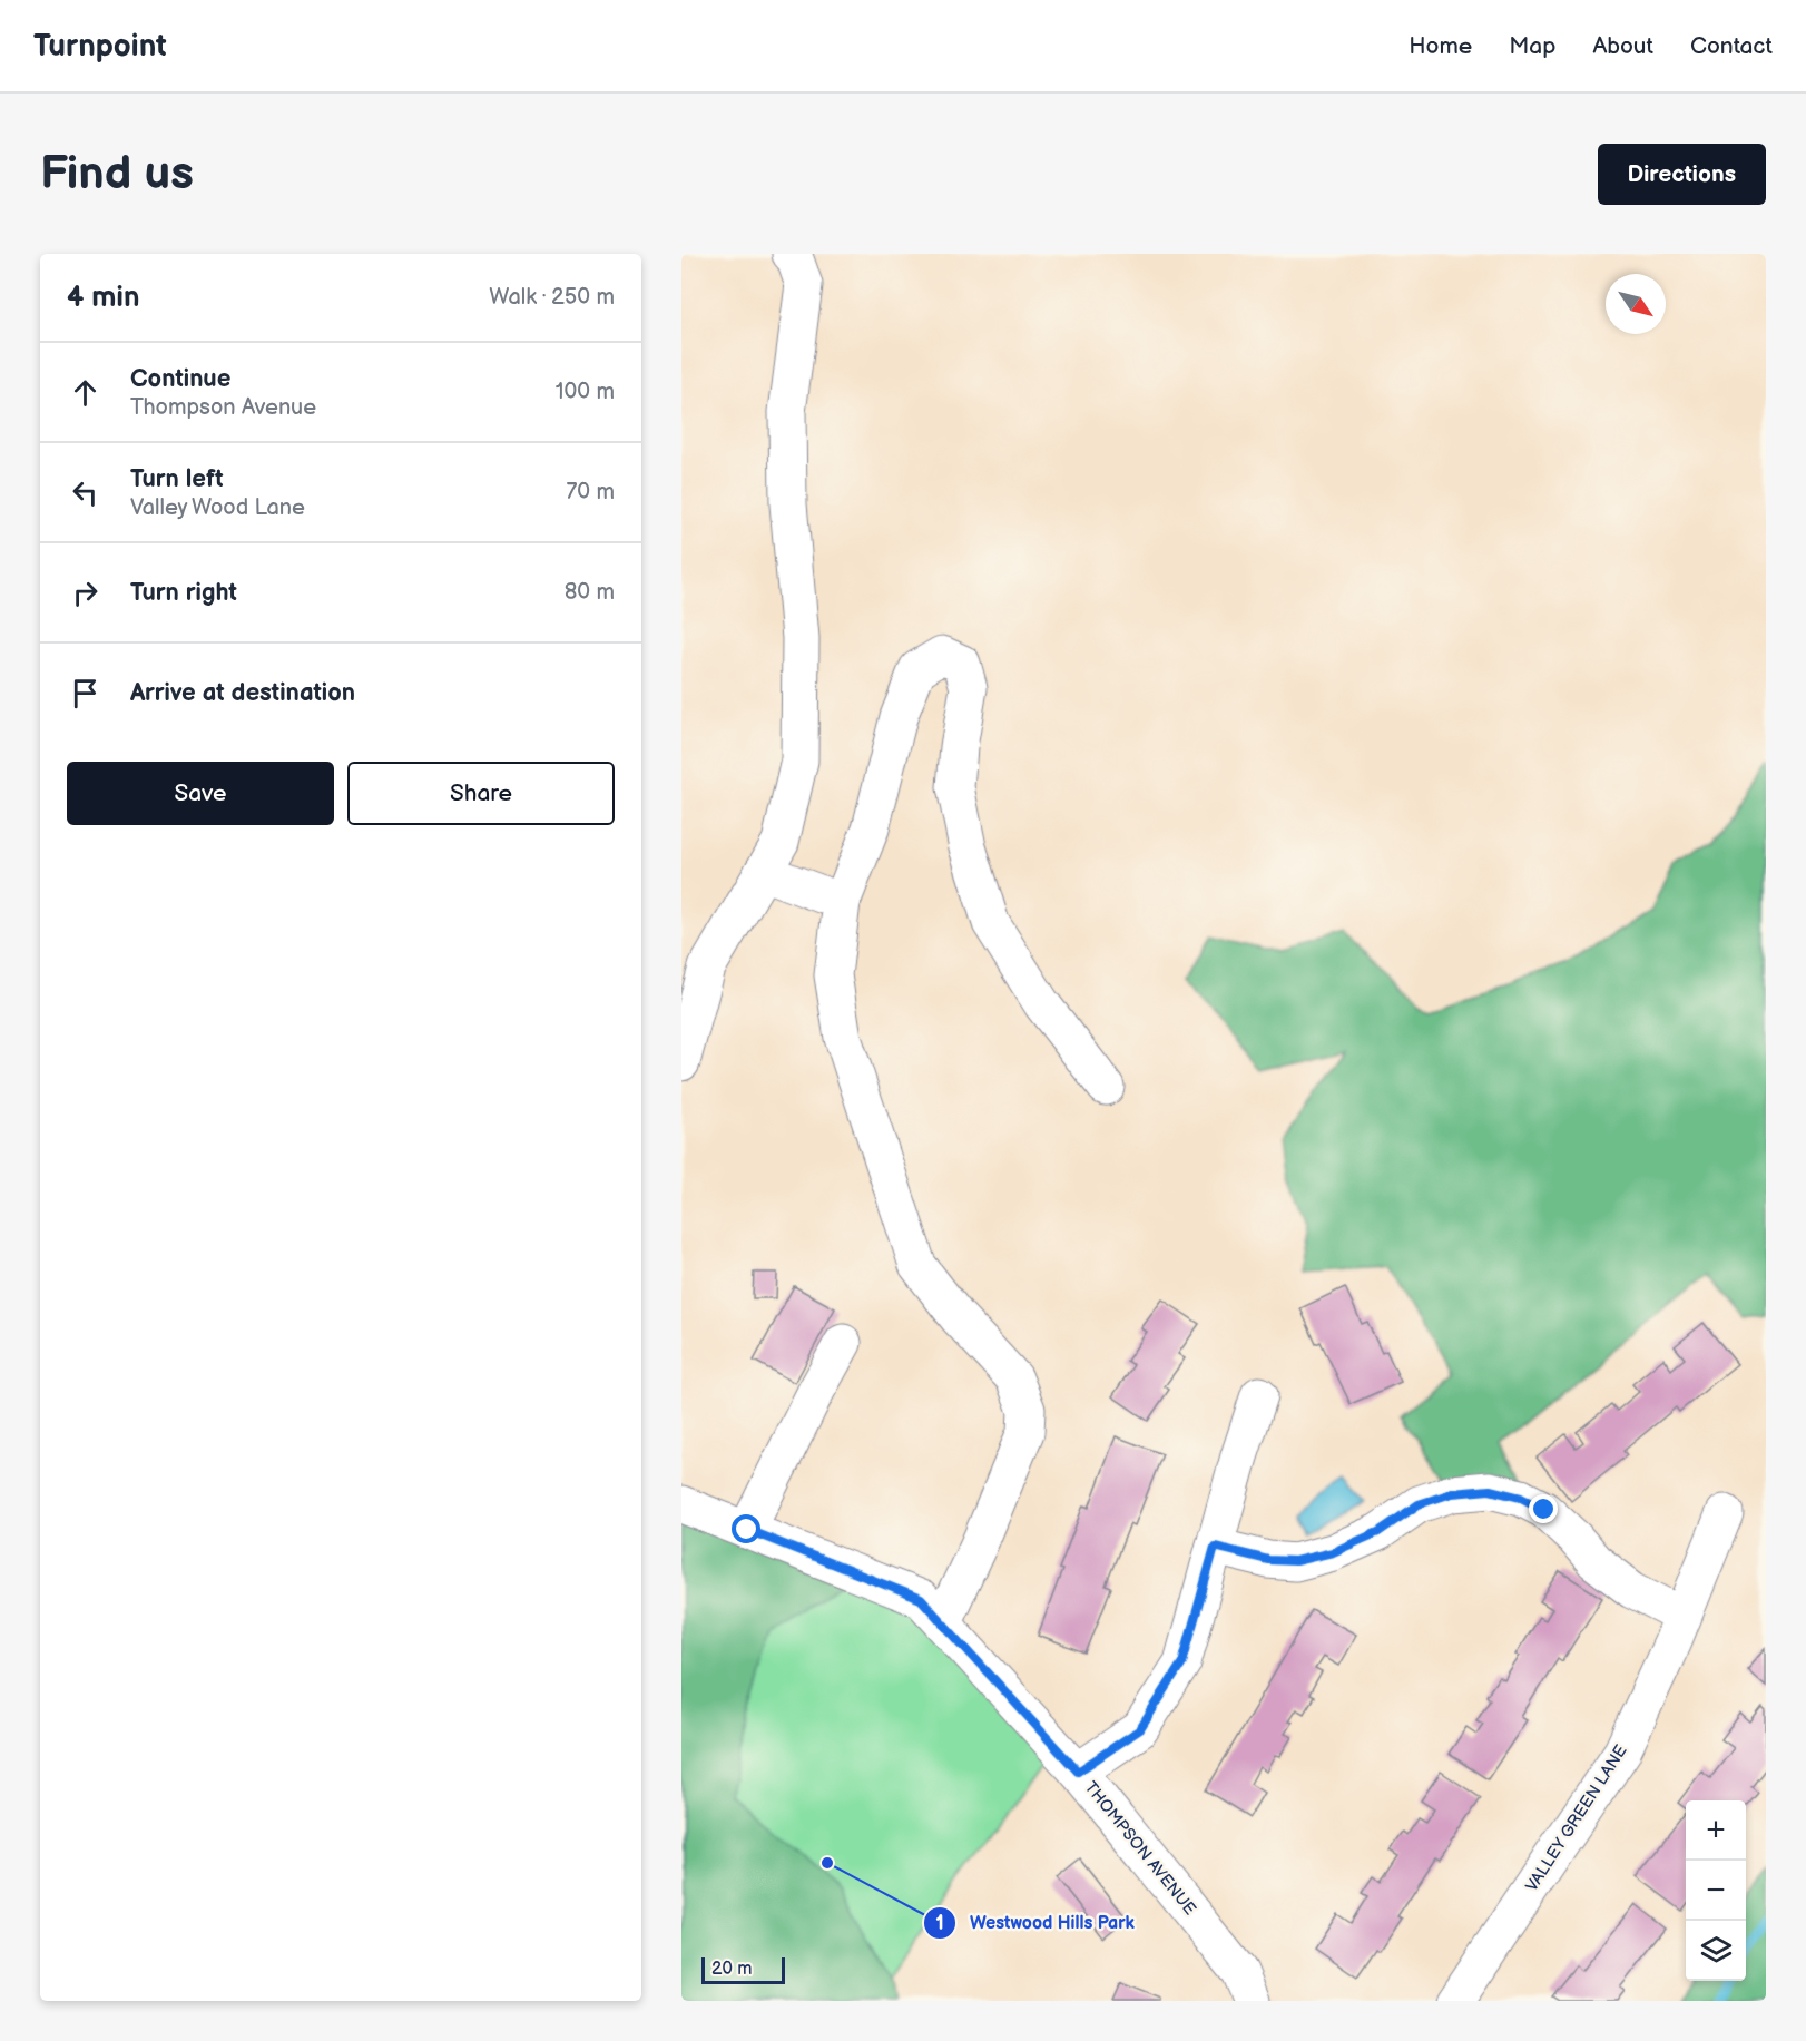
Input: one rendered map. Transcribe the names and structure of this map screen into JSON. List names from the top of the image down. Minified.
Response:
{"streets":{"street":["VALLEY GREEN LANE","THOMPSON AVENUE"]},"places":["Westwood Hills Park"],"scale_bar":"20 m","north":"bottom right","page":{"header":"Turnpoint","nav":["Home","Map","About","Contact"],"buttons":["Directions",["Save","Share"]],"title":"Find us","heading":["4 min","Walk · 250 m"],"list":[["Continue","Thompson Avenue","100 m"],["Turn left","Valley Wood Lane","70 m"],["Turn right","80 m"],"Arrive at destination"],"map_buttons":["+","−"],"scale":"20 m"}}
